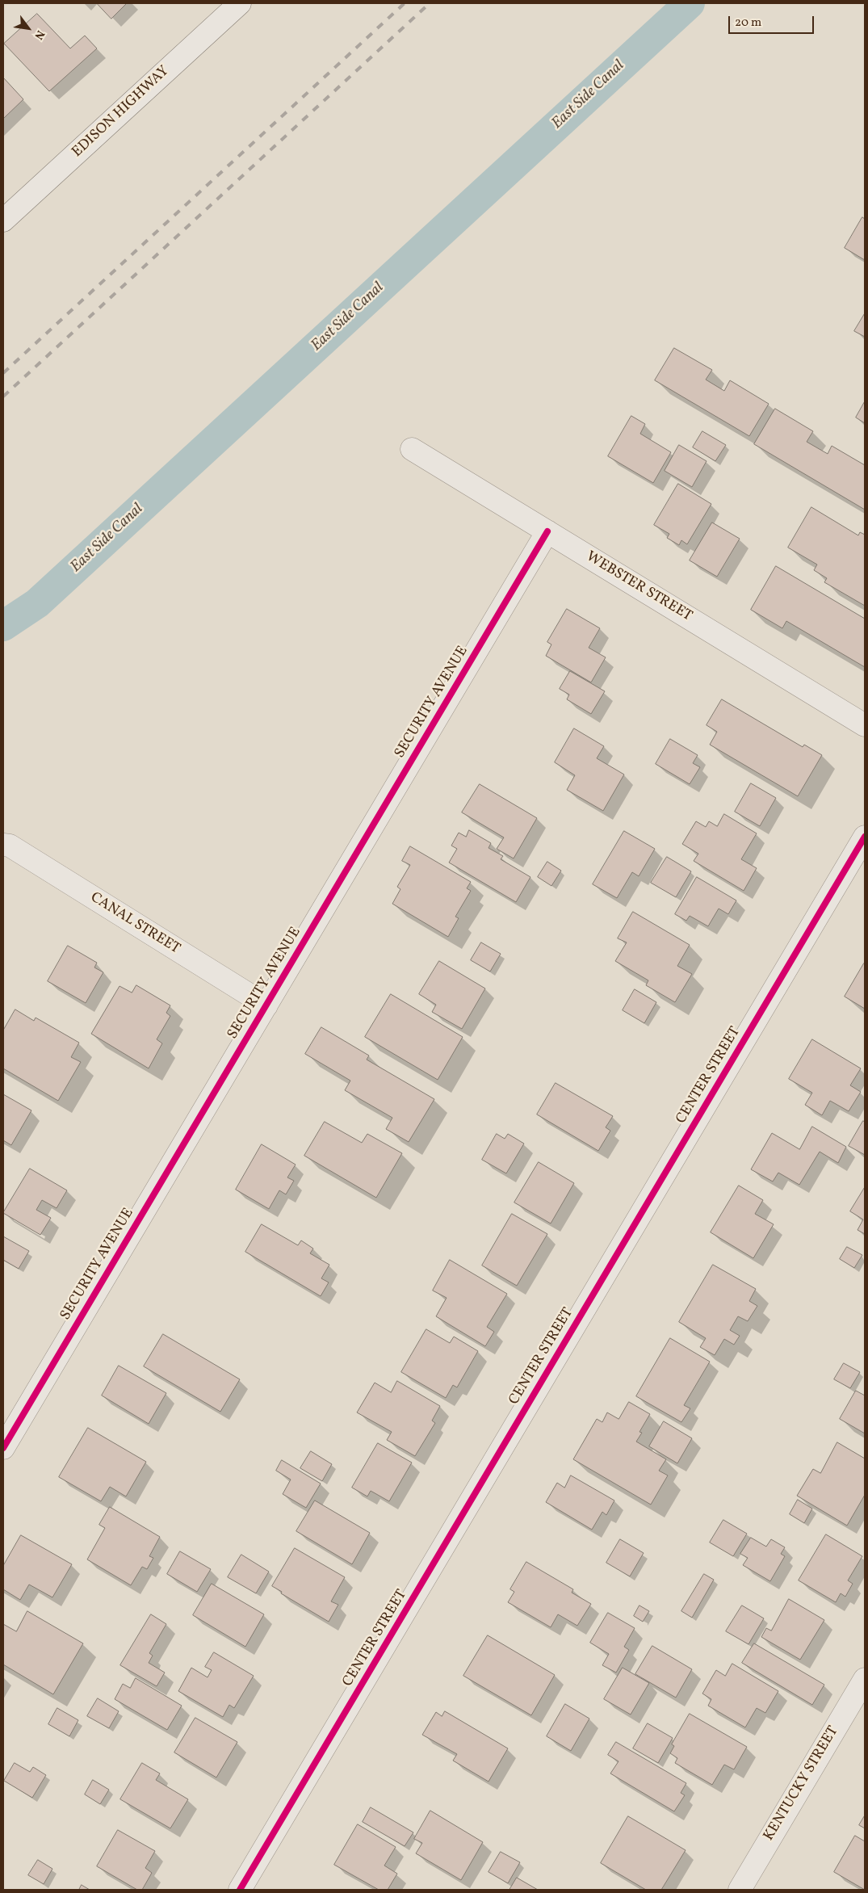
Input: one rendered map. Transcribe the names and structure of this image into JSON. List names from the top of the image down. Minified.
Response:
{"streets":{"street":["EDISON HIGHWAY","WEBSTER STREET","SECURITY AVENUE","CANAL STREET","CENTER STREET","KENTUCKY STREET"]},"crossings":[["WEBSTER STREET","SECURITY AVENUE"],["SECURITY AVENUE","CANAL STREET"]],"water":["East Side Canal"],"scale_bar":"20 m","north":"bottom right"}
